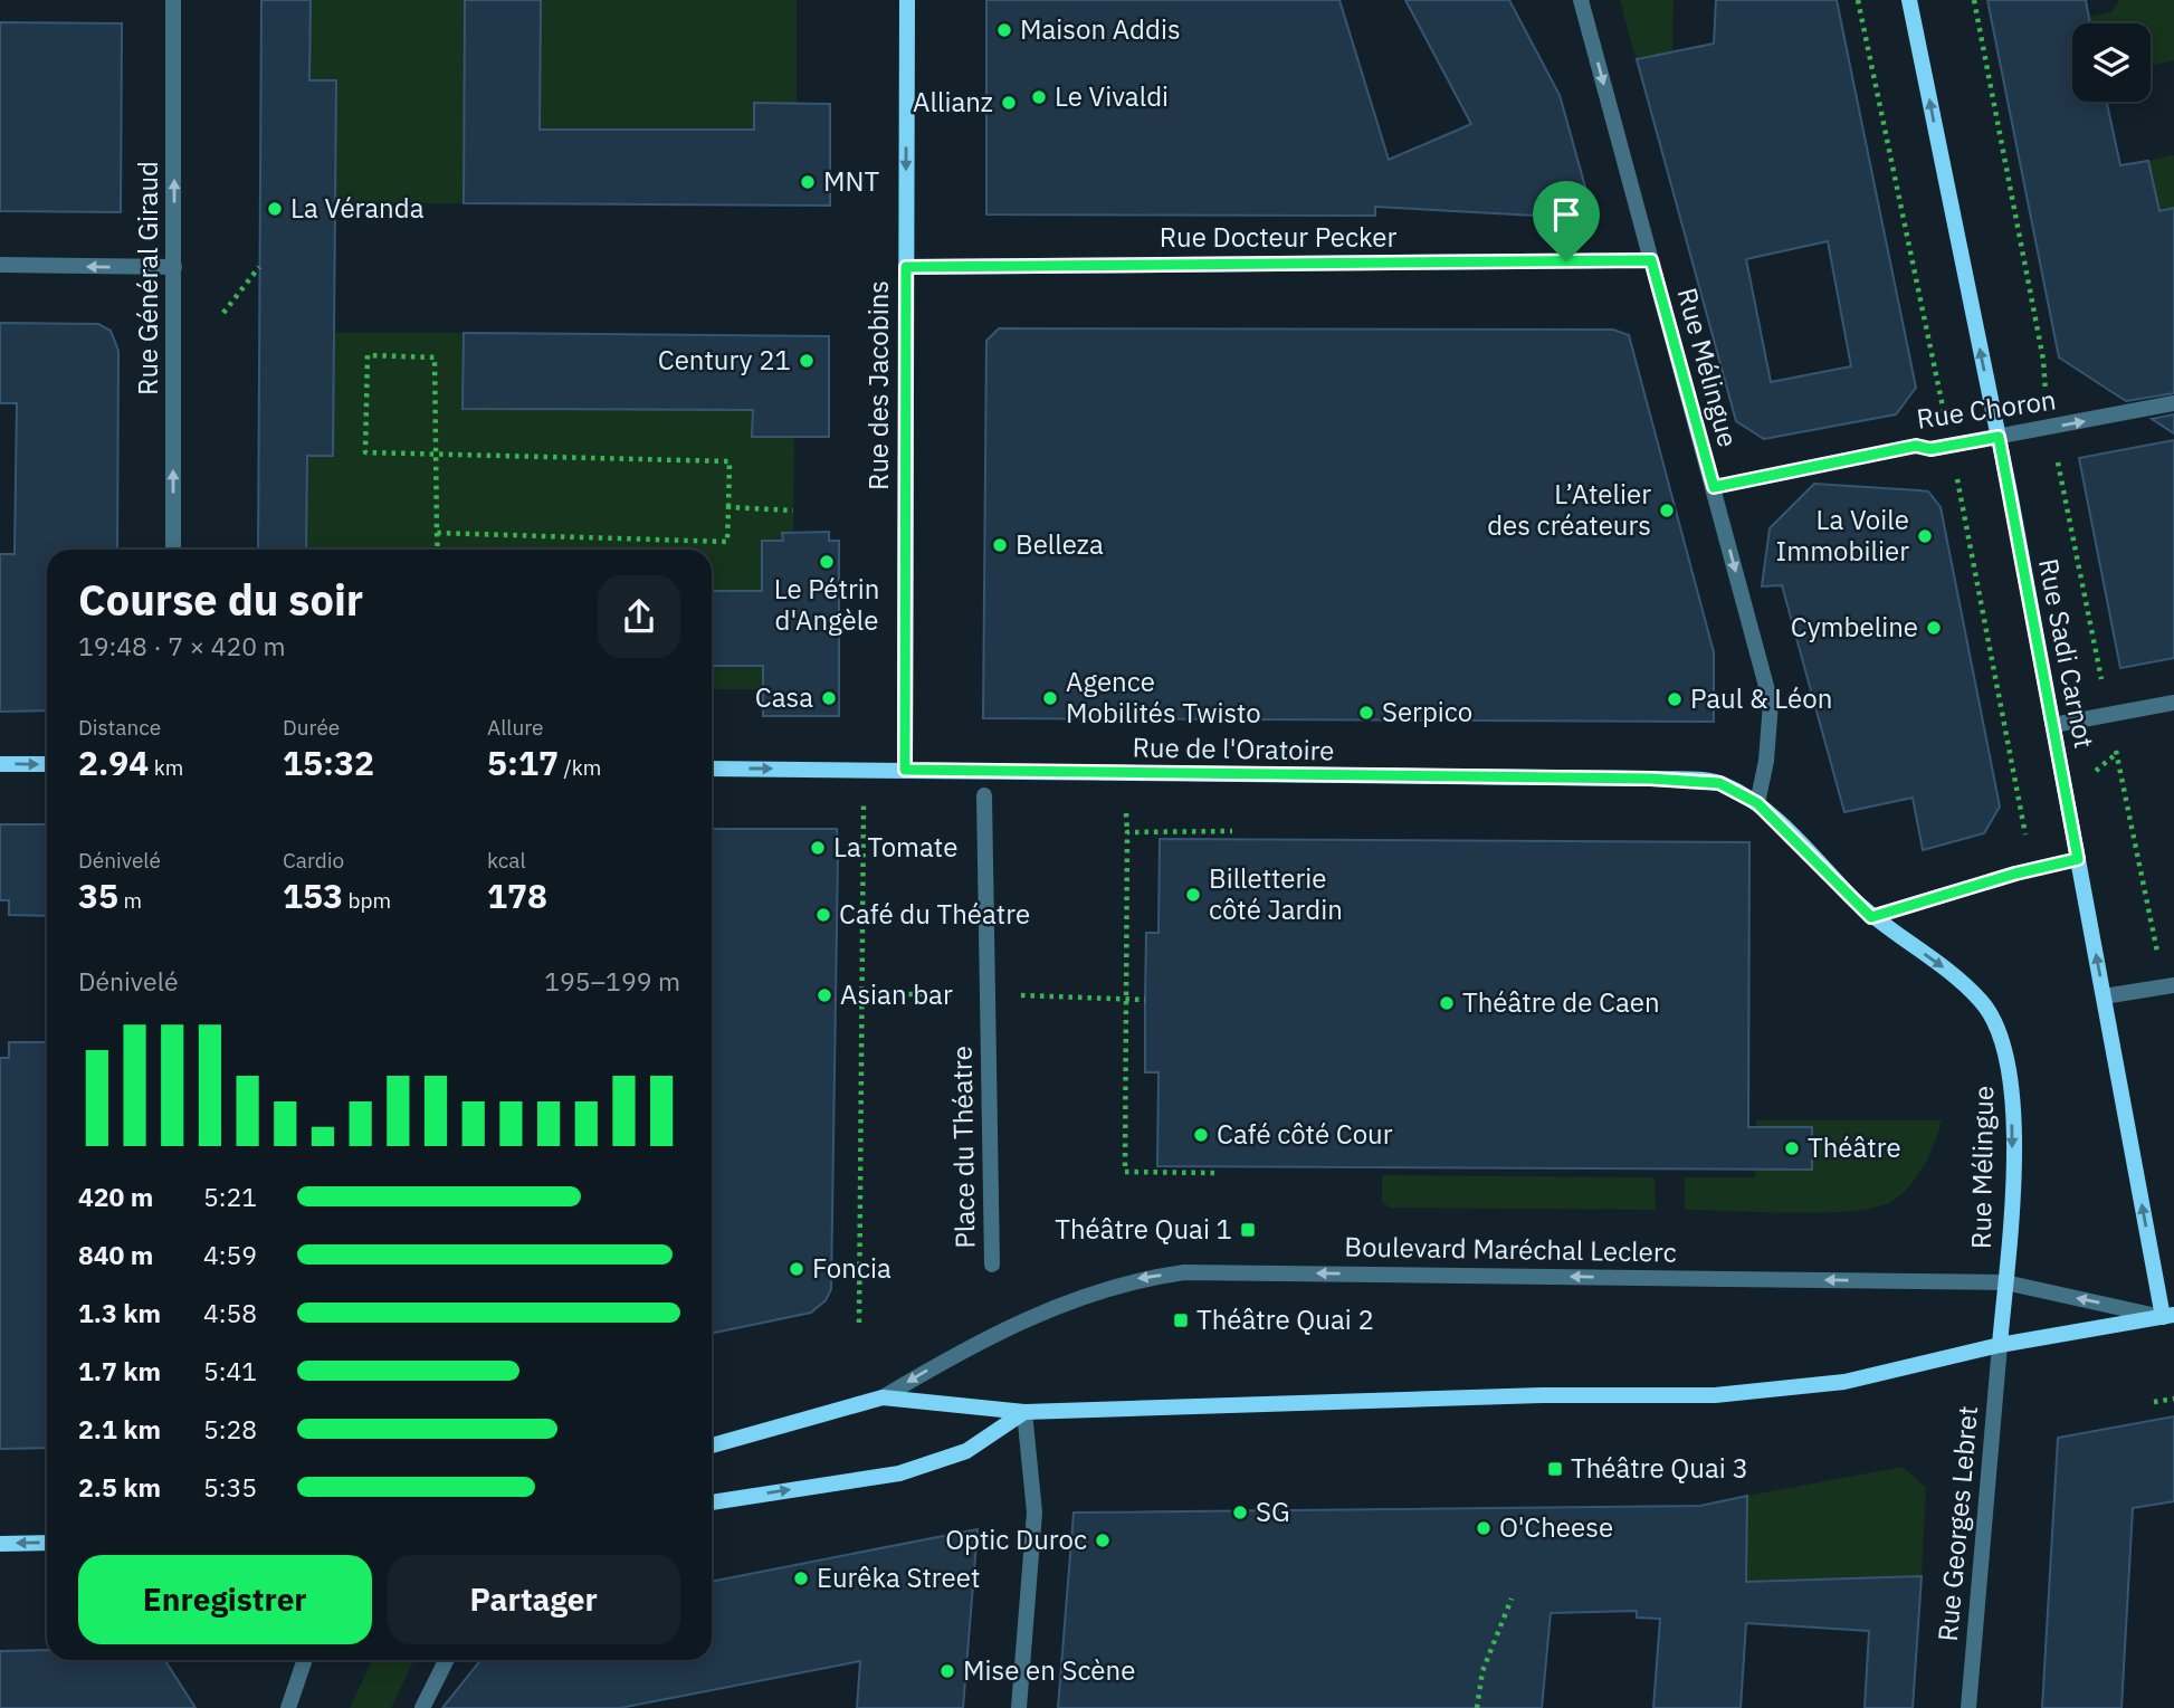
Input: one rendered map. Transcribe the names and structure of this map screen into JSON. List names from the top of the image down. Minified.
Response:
{"streets":{"street":["Rue Docteur Pecker","Rue Général Giraud","Rue Mélingue","Rue des Jacobins","Rue Choron","Rue Sadi Carnot","Rue de l'Oratoire","Place du Théatre","Boulevard Maréchal Leclerc","Rue Georges Lebret"]},"crossings":[["Rue Docteur Pecker","Rue Mélingue"],["Rue Docteur Pecker","Rue des Jacobins"],["Rue Mélingue","Rue Choron"],["Rue Mélingue","Rue de l'Oratoire"],["Rue Mélingue","Boulevard Maréchal Leclerc"],["Rue Mélingue","Rue Georges Lebret"],["Rue des Jacobins","Rue de l'Oratoire"],["Rue Choron","Rue Sadi Carnot"],["Rue Sadi Carnot","Boulevard Maréchal Leclerc"],["Boulevard Maréchal Leclerc","Rue Georges Lebret"]],"one_way":["Rue Général Giraud","Rue Mélingue","Rue Choron","Rue Sadi Carnot"],"places":{"other":["Maison Addis","Le Vivaldi","Allianz","MNT","La Véranda","Century 21","L’Atelier des créateurs","La Voile Immobilier","Belleza","Le Pétrin d'Angèle","Cymbeline","Casa","Agence Mobilités Twisto","Paul & Léon","Serpico","La Tomate","Billetterie côté Jardin","Café du Théatre","Asian bar","Théâtre de Caen","Café côté Cour","Théâtre","Foncia","SG","O'Cheese","Optic Duroc","Eurêka Street","Mise en Scène"],"transit":["Théâtre Quai 1","Théâtre Quai 2","Théâtre Quai 3"]},"page":{"heading":["Course du soir","19:48 · 7 × 420 m"],"stats":[["Distance","2.94 km"],["Durée","15:32"],["Allure","5:17 /km"],["Dénivelé","35 m"],["Cardio","153 bpm"],["kcal","178"]],"chart":["Dénivelé","195–199 m"],"list":[{"name":"420 m","note":"5:21"},{"name":"840 m","note":"4:59"},{"name":"1.3 km","note":"4:58"},{"name":"1.7 km","note":"5:41"},{"name":"2.1 km","note":"5:28"},{"name":"2.5 km","note":"5:35"}],"buttons":["Enregistrer","Partager"]}}
